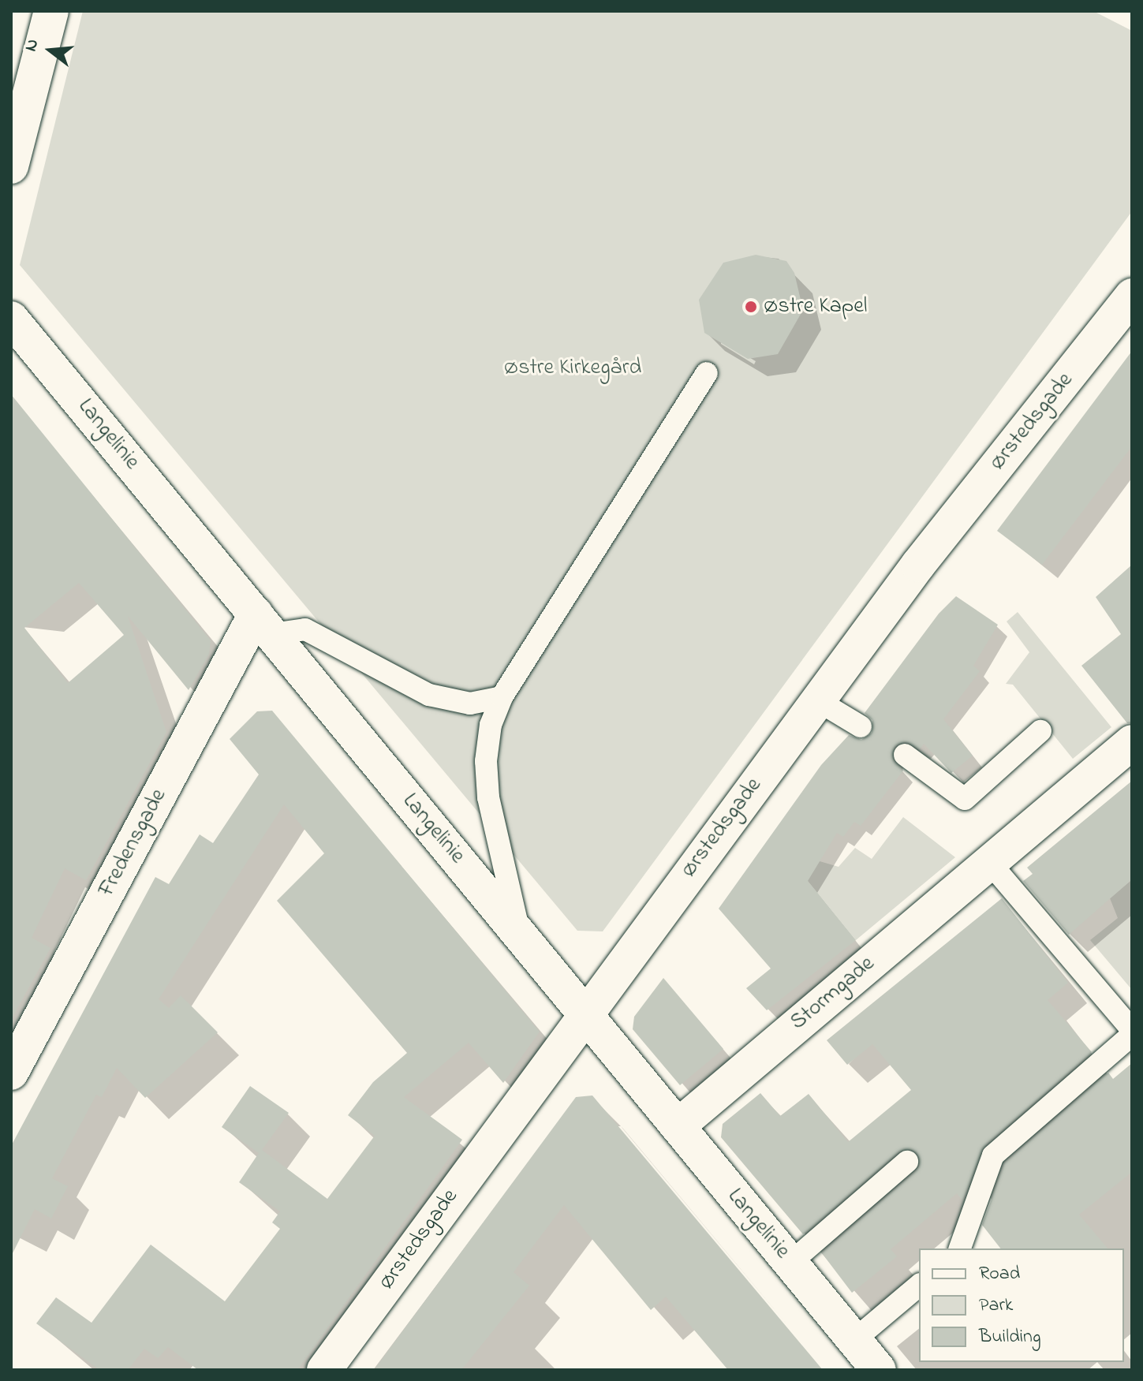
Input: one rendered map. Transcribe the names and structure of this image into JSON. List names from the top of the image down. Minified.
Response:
{"streets":{"street":["Ørstedsgade","Langelinie","Fredensgade","Stormgade"]},"crossings":[["Ørstedsgade","Langelinie"],["Langelinie","Fredensgade"],["Langelinie","Stormgade"]],"parks":["Østre Kirkegård"],"places":["Østre Kapel"],"legend":["Road","Park","Building"],"north":"left"}
